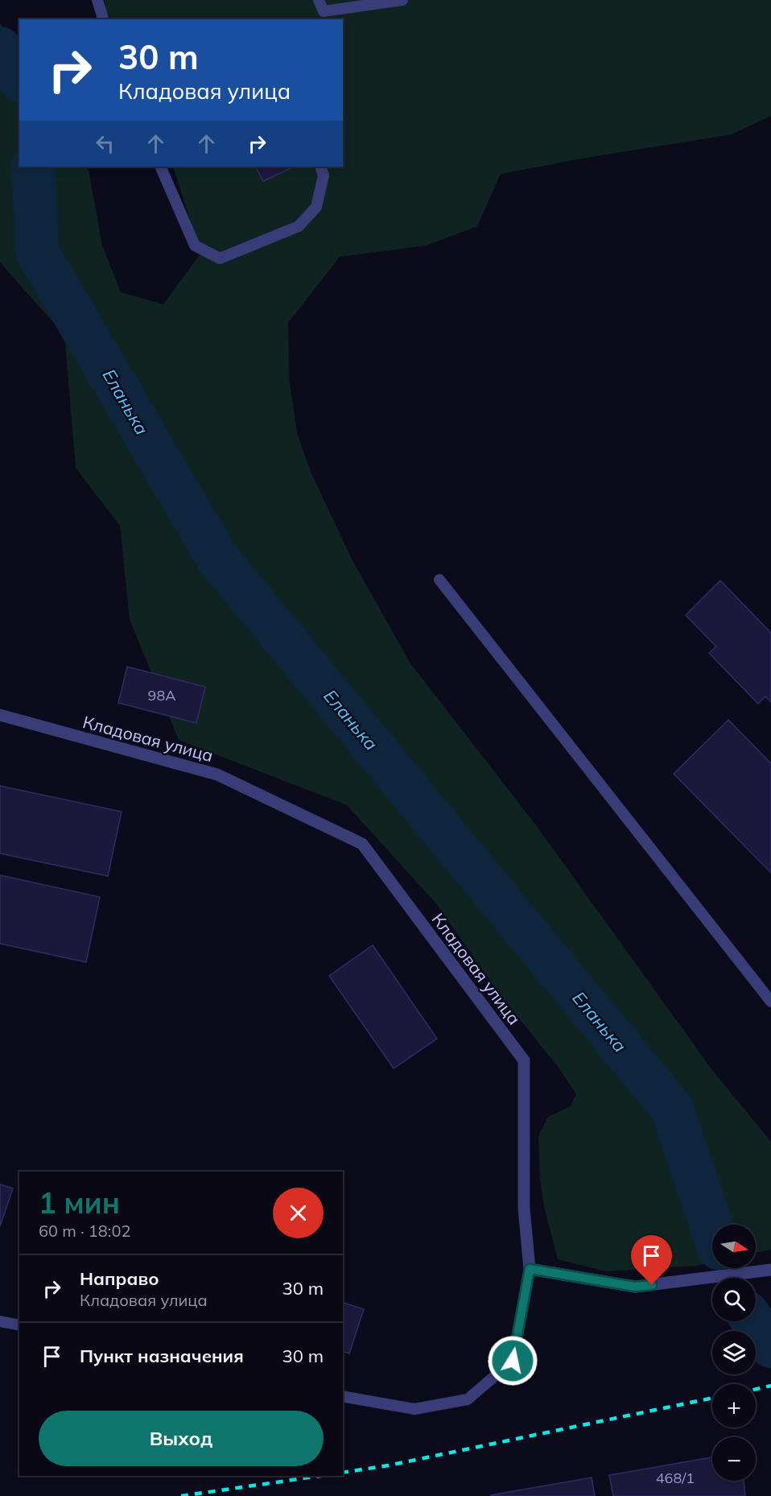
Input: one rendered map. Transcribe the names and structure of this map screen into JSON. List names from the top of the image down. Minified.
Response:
{"streets":{"street":["Кладовая улица"]},"water":["Еланька"],"house_numbers":["98А","468/1"],"north":"right","page":{"turn":["30 m","Кладовая улица"],"heading":["1 мин","60 m · 18:02"],"map_buttons":["+","−"],"list":[{"name":"Направо","note":"Кладовая улица","value":"30 m"},{"name":"Пункт назначения","value":"30 m"}],"buttons":"Выход"}}
